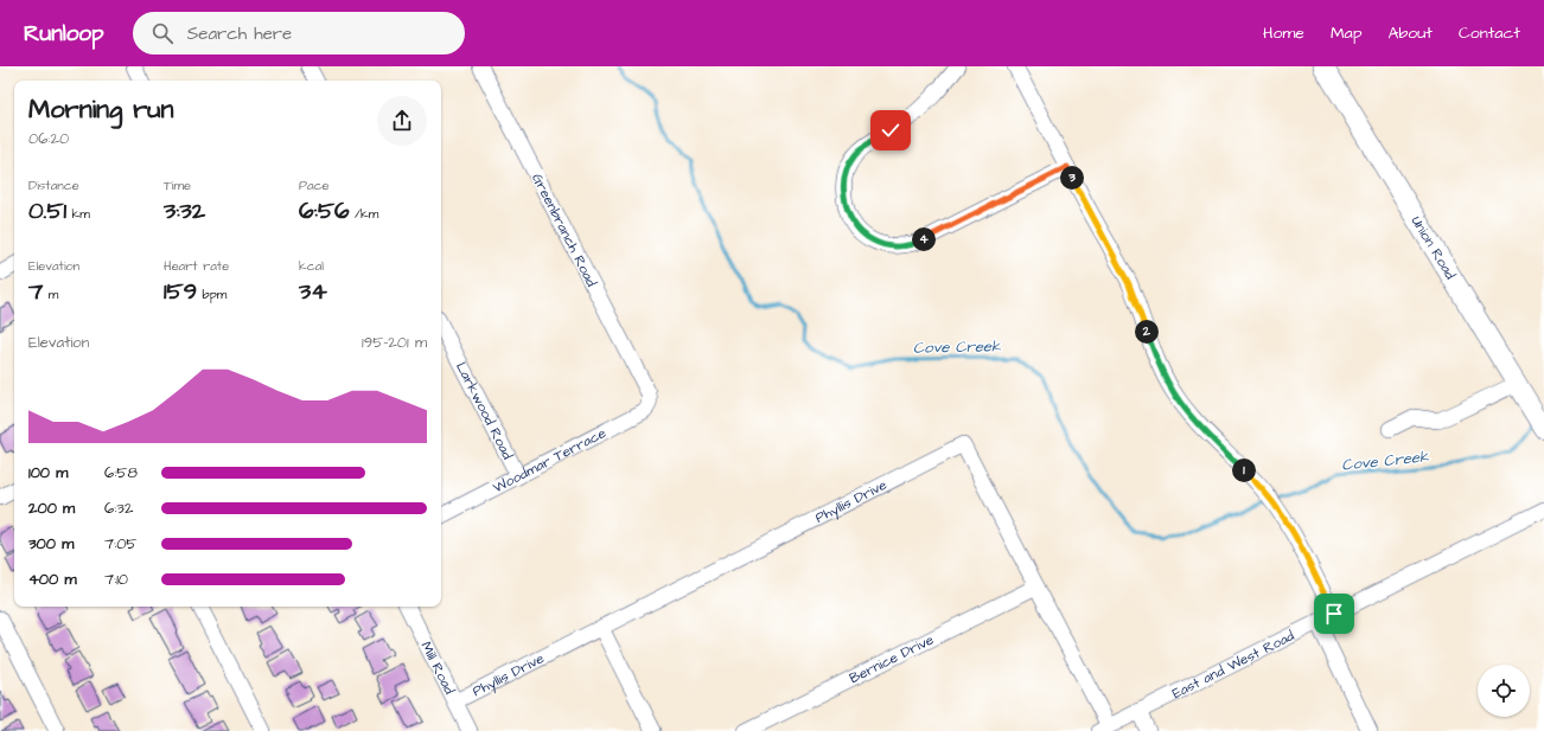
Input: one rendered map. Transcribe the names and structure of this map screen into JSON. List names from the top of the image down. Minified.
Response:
{"streets":{"main road":["Union Road"],"street":["Greenbranch Road","Larkwood Road","Woodmar Terrace","Phyllis Drive","Bernice Drive","East and West Road","Mill Road"]},"crossings":[["Greenbranch Road","Woodmar Terrace"],["Larkwood Road","Woodmar Terrace"],["Phyllis Drive","Bernice Drive"],["Phyllis Drive","East and West Road"],["Phyllis Drive","Mill Road"]],"water":["Cove Creek"],"page":{"header":"Runloop","search":"Search here","nav":["Home","Map","About","Contact"],"heading":["Morning run","06:20"],"stats":[["Distance","0.51 km"],["Time","3:32"],["Pace","6:56 /km"],["Elevation","7 m"],["Heart rate","159 bpm"],["kcal","34"]],"pins":["3","4","2","1"],"chart":["Elevation","195–201 m"],"list":[{"name":"100 m","note":"6:58"},{"name":"200 m","note":"6:32"},{"name":"300 m","note":"7:05"},{"name":"400 m","note":"7:10"}]}}
